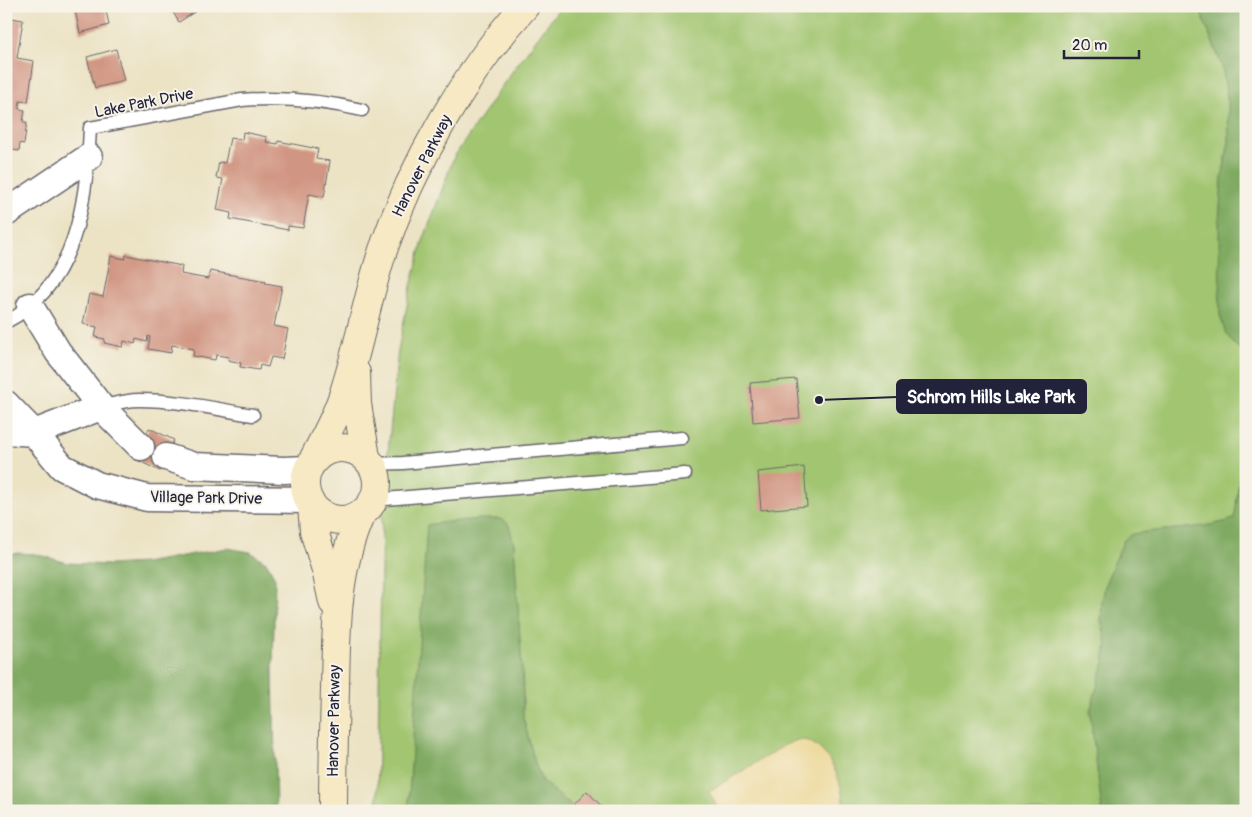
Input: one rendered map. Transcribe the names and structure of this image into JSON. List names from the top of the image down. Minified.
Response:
{"streets":{"street":["Hanover Parkway","Village Park Drive"],"lane":["Lake Park Drive"]},"crossings":[["Hanover Parkway","Village Park Drive"]],"places":["Schrom Hills Lake Park"],"scale_bar":"20 m"}
